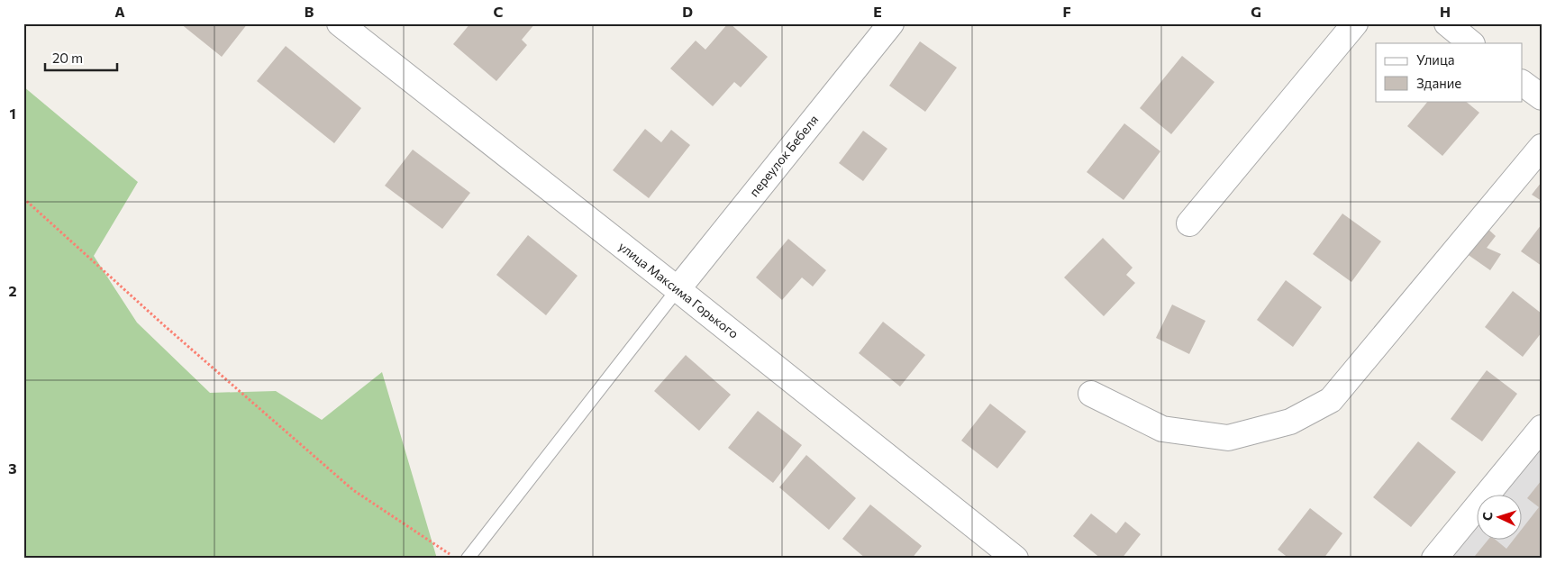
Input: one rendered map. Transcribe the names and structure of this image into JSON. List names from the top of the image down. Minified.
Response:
{"streets":{"street":["переулок Бебеля","улица Максима Горького"]},"crossings":[["переулок Бебеля","улица Максима Горького"]],"legend":["Улица","Здание"],"scale_bar":"20 m","north":"left","grid":{"columns":["A","B","C","D","E","F","G","H"],"rows":["1","2","3"]}}
